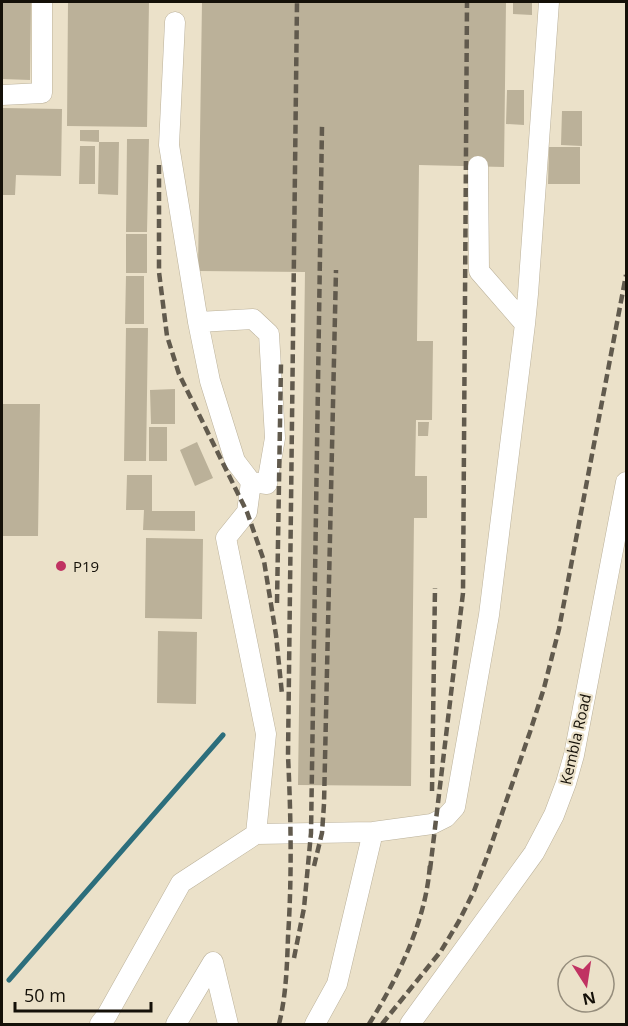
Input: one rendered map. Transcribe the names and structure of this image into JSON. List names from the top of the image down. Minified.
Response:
{"streets":{"street":["Kembla Road"]},"places":["P19"],"scale_bar":"50 m","north":"bottom"}
